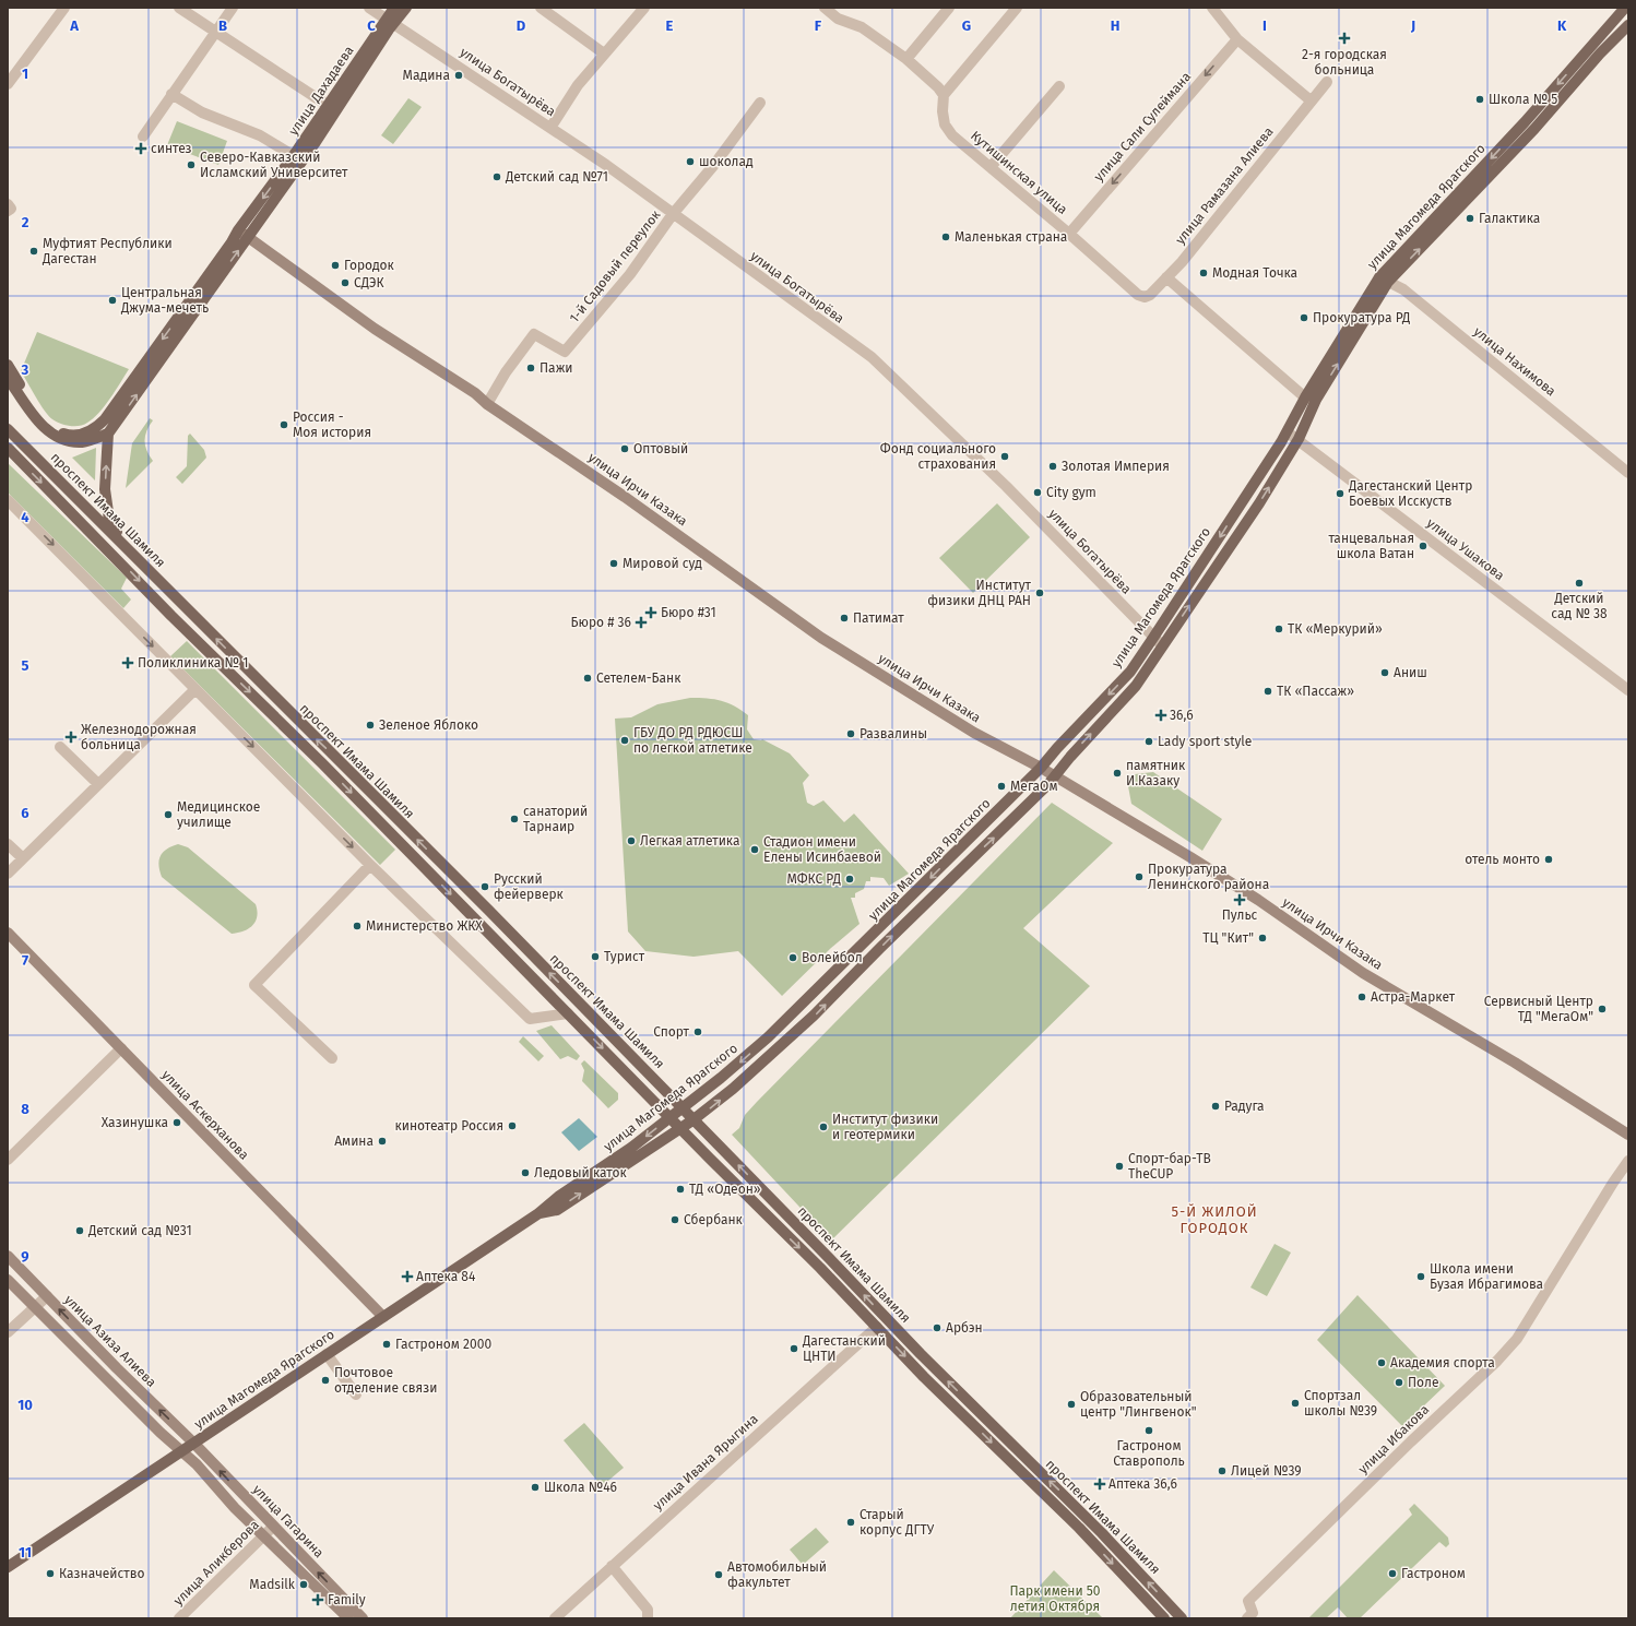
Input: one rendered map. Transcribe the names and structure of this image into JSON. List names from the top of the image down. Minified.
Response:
{"streets":{"main road":["улица Дахадаева","улица Магомеда Ярагского","улица Ирчи Казака","проспект Имама Шамиля","улица Аскерханова","улица Азиза Алиева","улица Гагарина"],"street":["улица Богатырёва","улица Сали Сулеймана","Кутишинская улица","улица Рамазана Алиева","1-й Садовый переулок","улица Нахимова","улица Ушакова","улица Ибакова","улица Ивана Ярыгина","улица Аликберова"]},"crossings":[["улица Богатырёва","улица Дахадаева"],["улица Богатырёва","улица Магомеда Ярагского"],["улица Богатырёва","1-й Садовый переулок"],["улица Дахадаева","улица Ирчи Казака"],["улица Сали Сулеймана","Кутишинская улица"],["Кутишинская улица","улица Рамазана Алиева"],["улица Магомеда Ярагского","улица Нахимова"],["улица Магомеда Ярагского","улица Ирчи Казака"],["улица Магомеда Ярагского","проспект Имама Шамиля"],["улица Магомеда Ярагского","улица Ушакова"],["улица Магомеда Ярагского","улица Аскерханова"],["улица Магомеда Ярагского","улица Азиза Алиева"],["улица Магомеда Ярагского","улица Гагарина"],["1-й Садовый переулок","улица Ирчи Казака"],["проспект Имама Шамиля","улица Ивана Ярыгина"],["улица Азиза Алиева","улица Гагарина"],["улица Гагарина","улица Аликберова"]],"one_way":["улица Сали Сулеймана"],"districts":["5-Й ЖИЛОЙ ГОРОДОК"],"parks":["Парк имени 50 летия Октября"],"places":{"health":["2-я городская больница","синтез","Бюро #31","Бюро # 36","Поликлиника № 1","36,6","Железнодорожная больница","Пульс","Аптека 84","Аптека 36,6","Family"],"other":["Мадина","Школа № 5","шоколад","Северо-Кавказский Исламский Университет","Детский сад №71","Галактика","Маленькая страна","Муфтият Республики Дагестан","Городок","Модная Точка","СДЭК","Центральная Джума-мечеть","Прокуратура РД","Пажи","Россия - Моя история","Оптовый","Фонд социального страхования","Золотая Империя","City gym","Дагестанский Центр Боевых Исскуств","танцевальная школа Ватан","Мировой суд","Детский сад № 38","Институт физики ДНЦ РАН","Патимат","ТК «Меркурий»","Аниш","Сетелем-Банк","ТК «Пассаж»","Зеленое Яблоко","Развалины","ГБУ ДО РД РДЮСШ по легкой атлетике","Lady sport style","памятник И.Казаку","МегаОм","Медицинское училище","санаторий Тарнаир","Легкая атлетика","Стадион имени Елены Исинбаевой","отель монто","Прокуратура Ленинского района","МФКС РД","Русский фейерверк","Министерство ЖКХ","ТЦ \"Кит\"","Турист","Волейбол","Астра-Маркет","Сервисный Центр ТД \"МегаОм\"","Спорт","Радуга","Хазинушка","кинотеатр Россия","Институт физики и геотермики","Амина","Спорт-бар-ТВ TheCUP","Ледовый каток","ТД «Одеон»","Сбербанк","Детский сад №31","Школа имени Бузая Ибрагимова","Арбэн","Гастроном 2000","Дагестанский ЦНТИ","Академия спорта","Почтовое отделение связи","Поле","Спортзал школы №39","Образовательный центр \"Лингвенок\"","Гастроном Ставрополь","Лицей №39","Школа №46","Старый корпус ДГТУ","Казначейство","Гастроном","Автомобильный факультет","Madsilk"]},"grid":{"columns":["A","B","C","D","E","F","G","H","I","J","K"],"rows":["1","2","3","4","5","6","7","8","9","10","11"]}}
